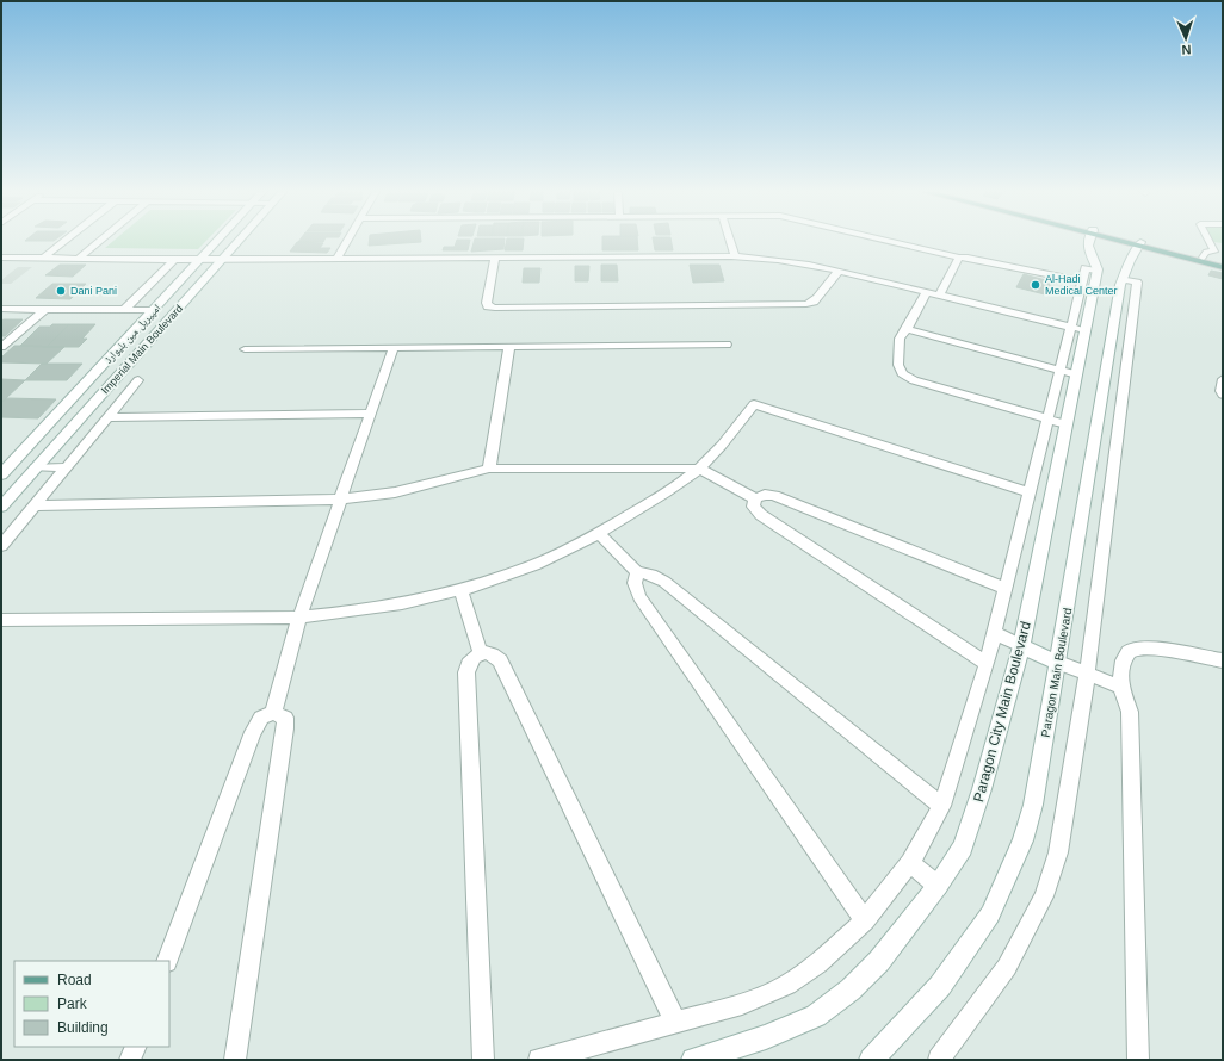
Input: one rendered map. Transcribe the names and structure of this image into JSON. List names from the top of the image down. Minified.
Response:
{"streets":{"street":["امپیریل مین بلیوارڈ","Imperial Main Boulevard","Paragon Main Boulevard","Paragon City Main Boulevard"]},"places":["Al-Hadi Medical Center","Dani Pani"],"legend":["Road","Park","Building"],"north":"bottom"}
